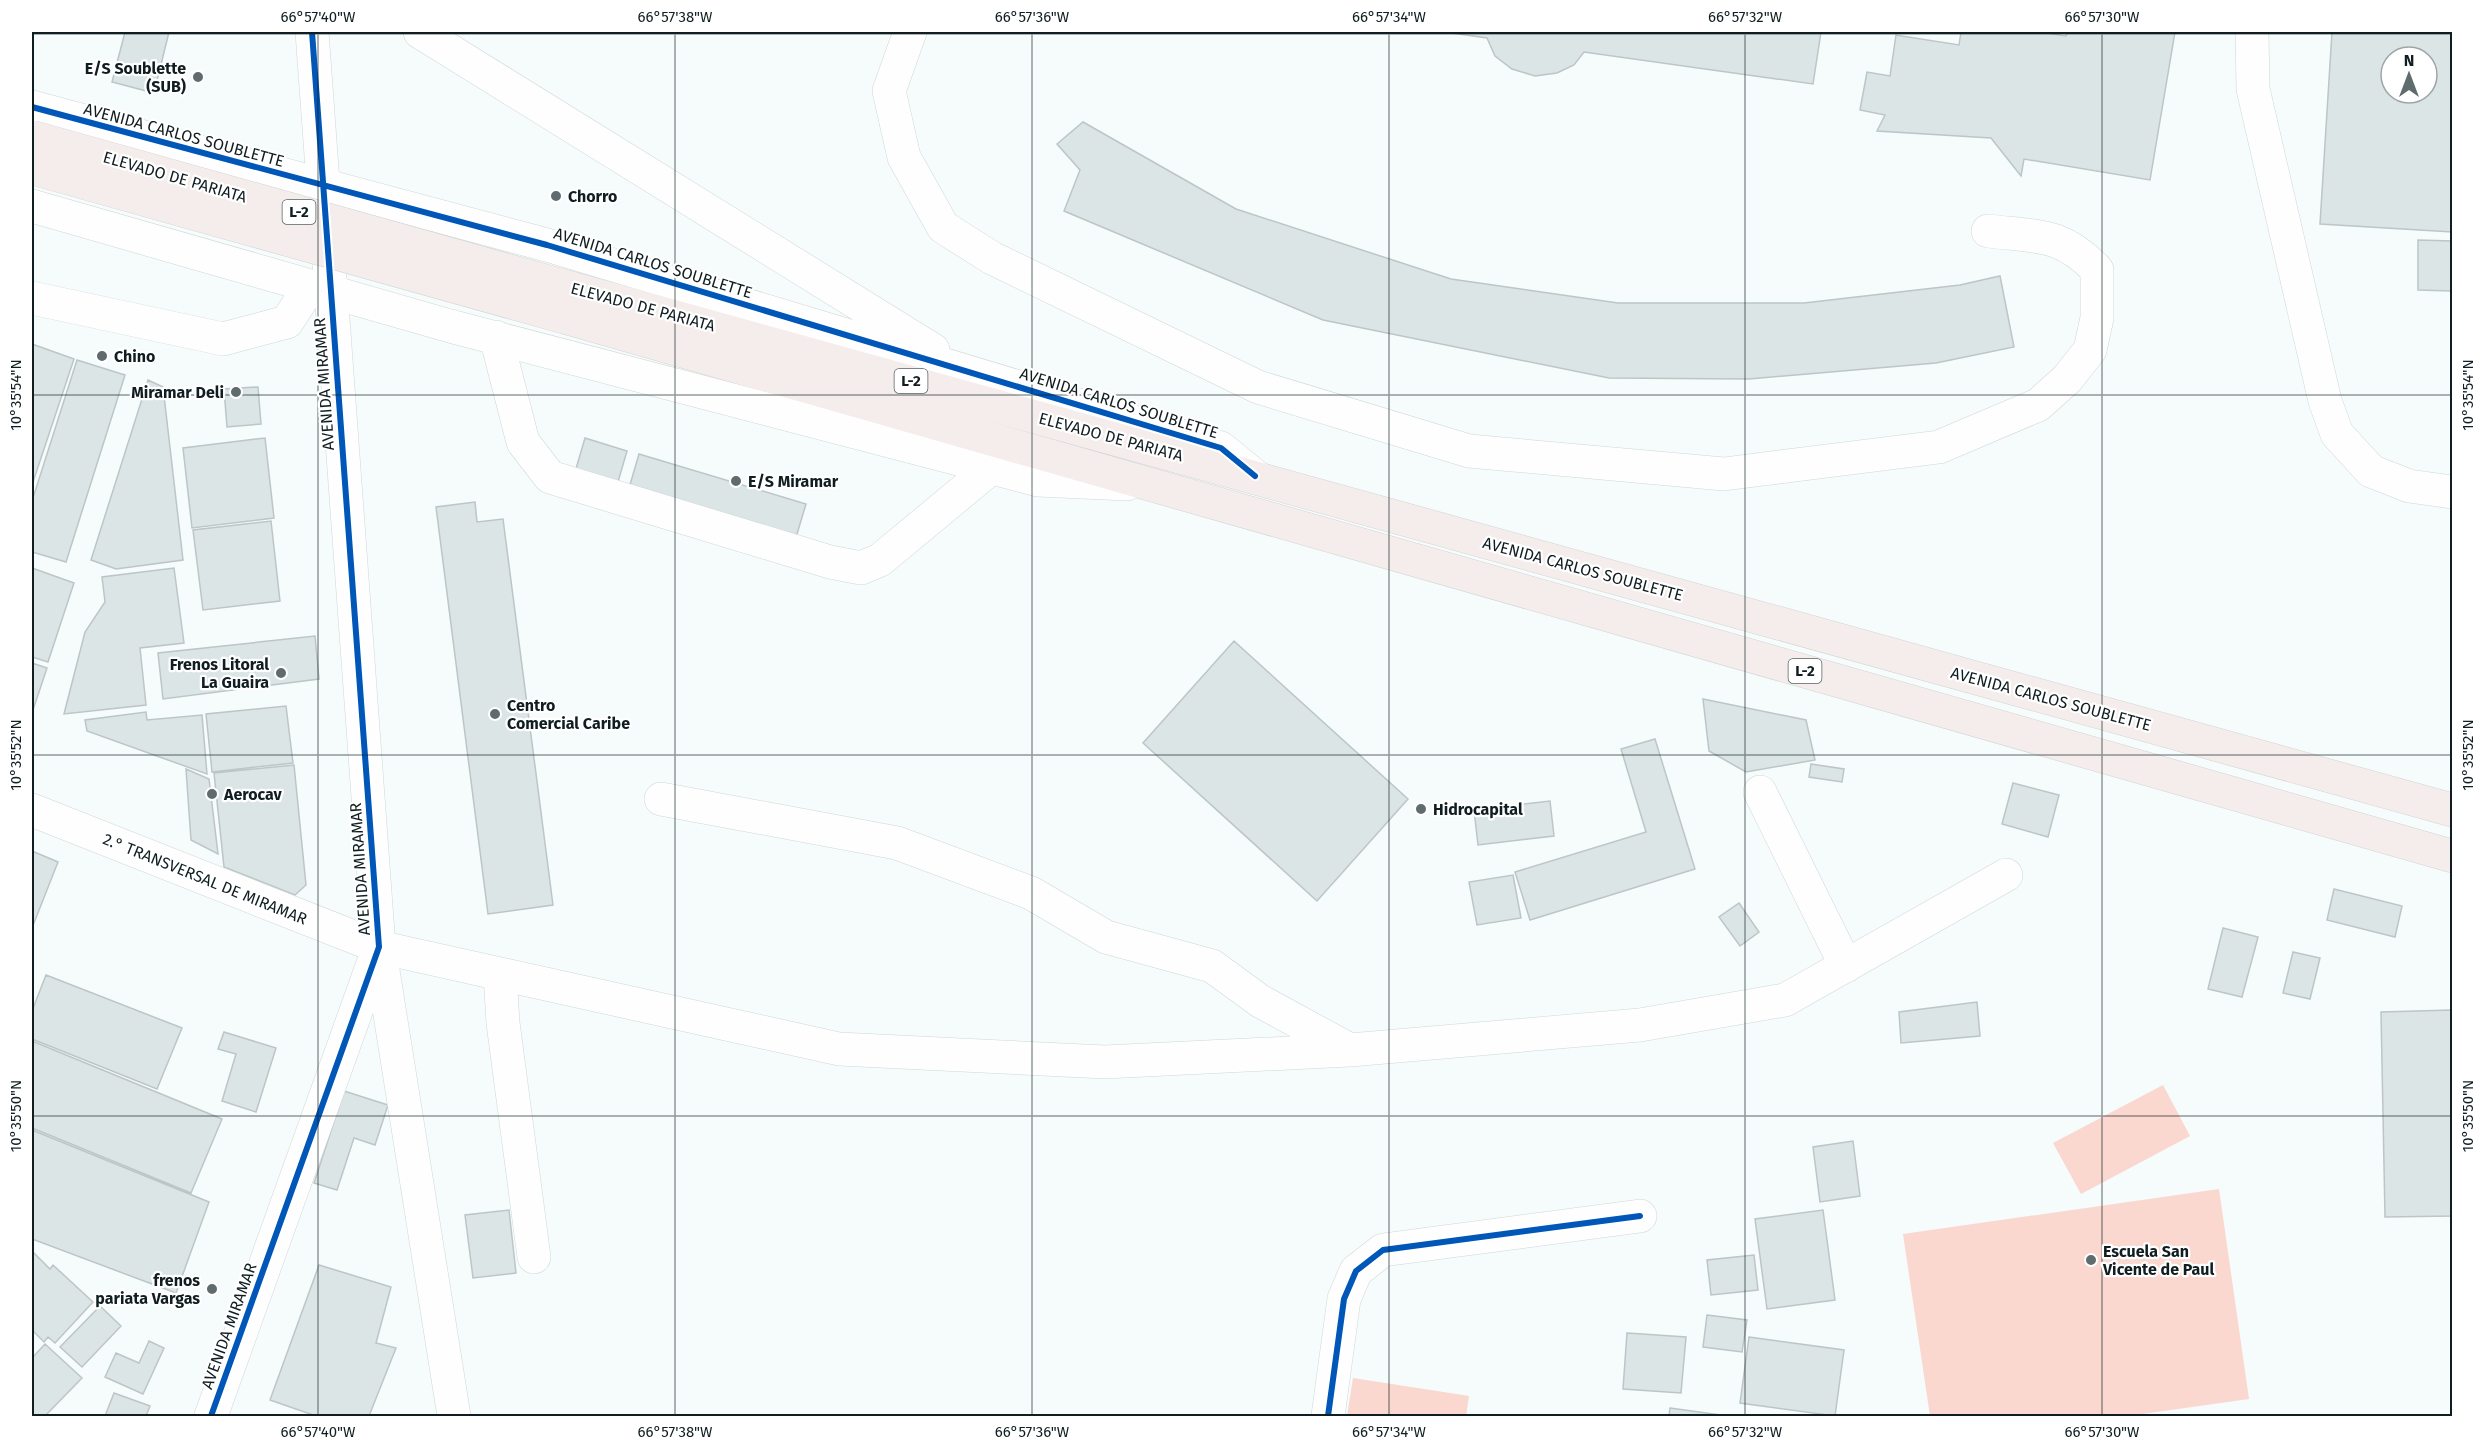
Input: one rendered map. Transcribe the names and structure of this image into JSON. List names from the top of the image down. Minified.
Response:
{"streets":{"main road":["AVENIDA CARLOS SOUBLETTE","ELEVADO DE PARIATA","L-2"],"street":["AVENIDA MIRAMAR","2.° TRANSVERSAL DE MIRAMAR"]},"crossings":[["AVENIDA CARLOS SOUBLETTE","ELEVADO DE PARIATA"],["AVENIDA CARLOS SOUBLETTE","AVENIDA MIRAMAR"],["ELEVADO DE PARIATA","L-2"],["L-2","AVENIDA MIRAMAR"],["AVENIDA MIRAMAR","2.° TRANSVERSAL DE MIRAMAR"]],"places":["E/S Soublette (SUB)","Chorro","Chino","Miramar Deli","E/S Miramar","Frenos Litoral La Guaira","Centro Comercial Caribe","Aerocav","Hidrocapital","Escuela San Vicente de Paul","frenos pariata Vargas"],"north":"top","coordinates":["66°57'40\"W","66°57'38\"W","66°57'36\"W","66°57'34\"W","66°57'32\"W","66°57'30\"W","10°35'54\"N","10°35'52\"N","10°35'50\"N"]}
